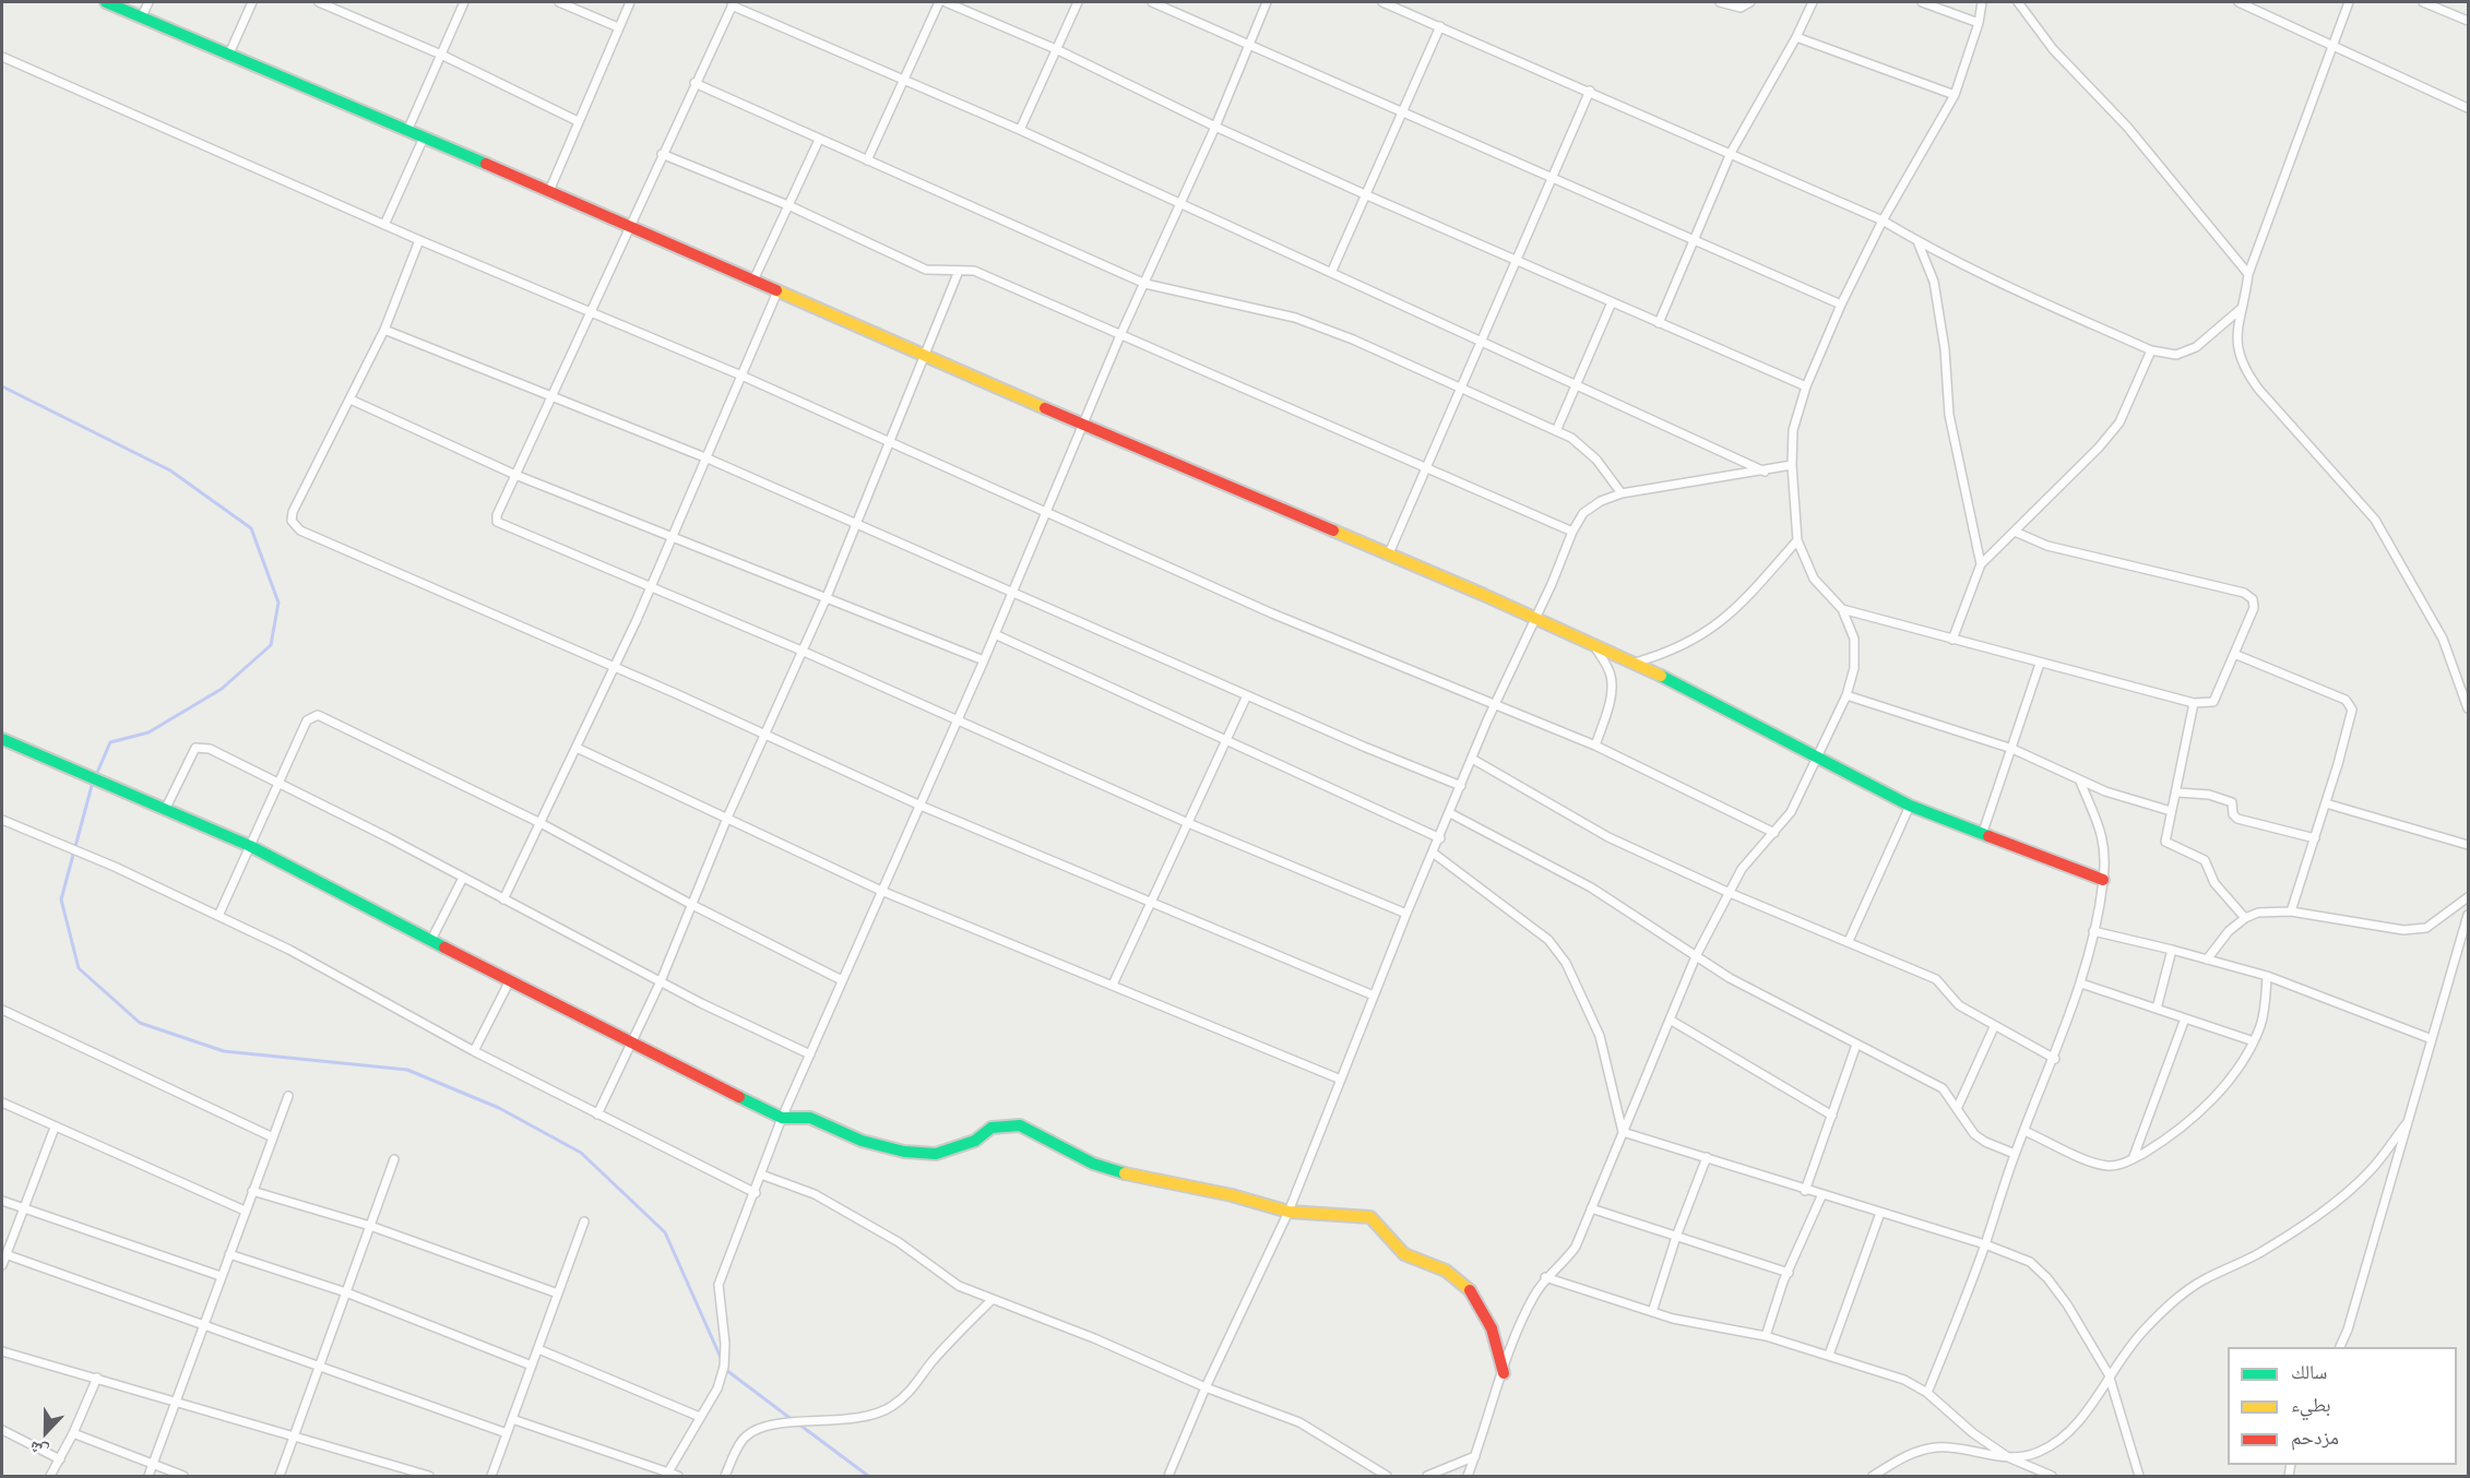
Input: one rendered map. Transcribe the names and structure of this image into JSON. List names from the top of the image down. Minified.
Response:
{"legend":["سالك","بطيء","مزدحم"],"north":"bottom"}
